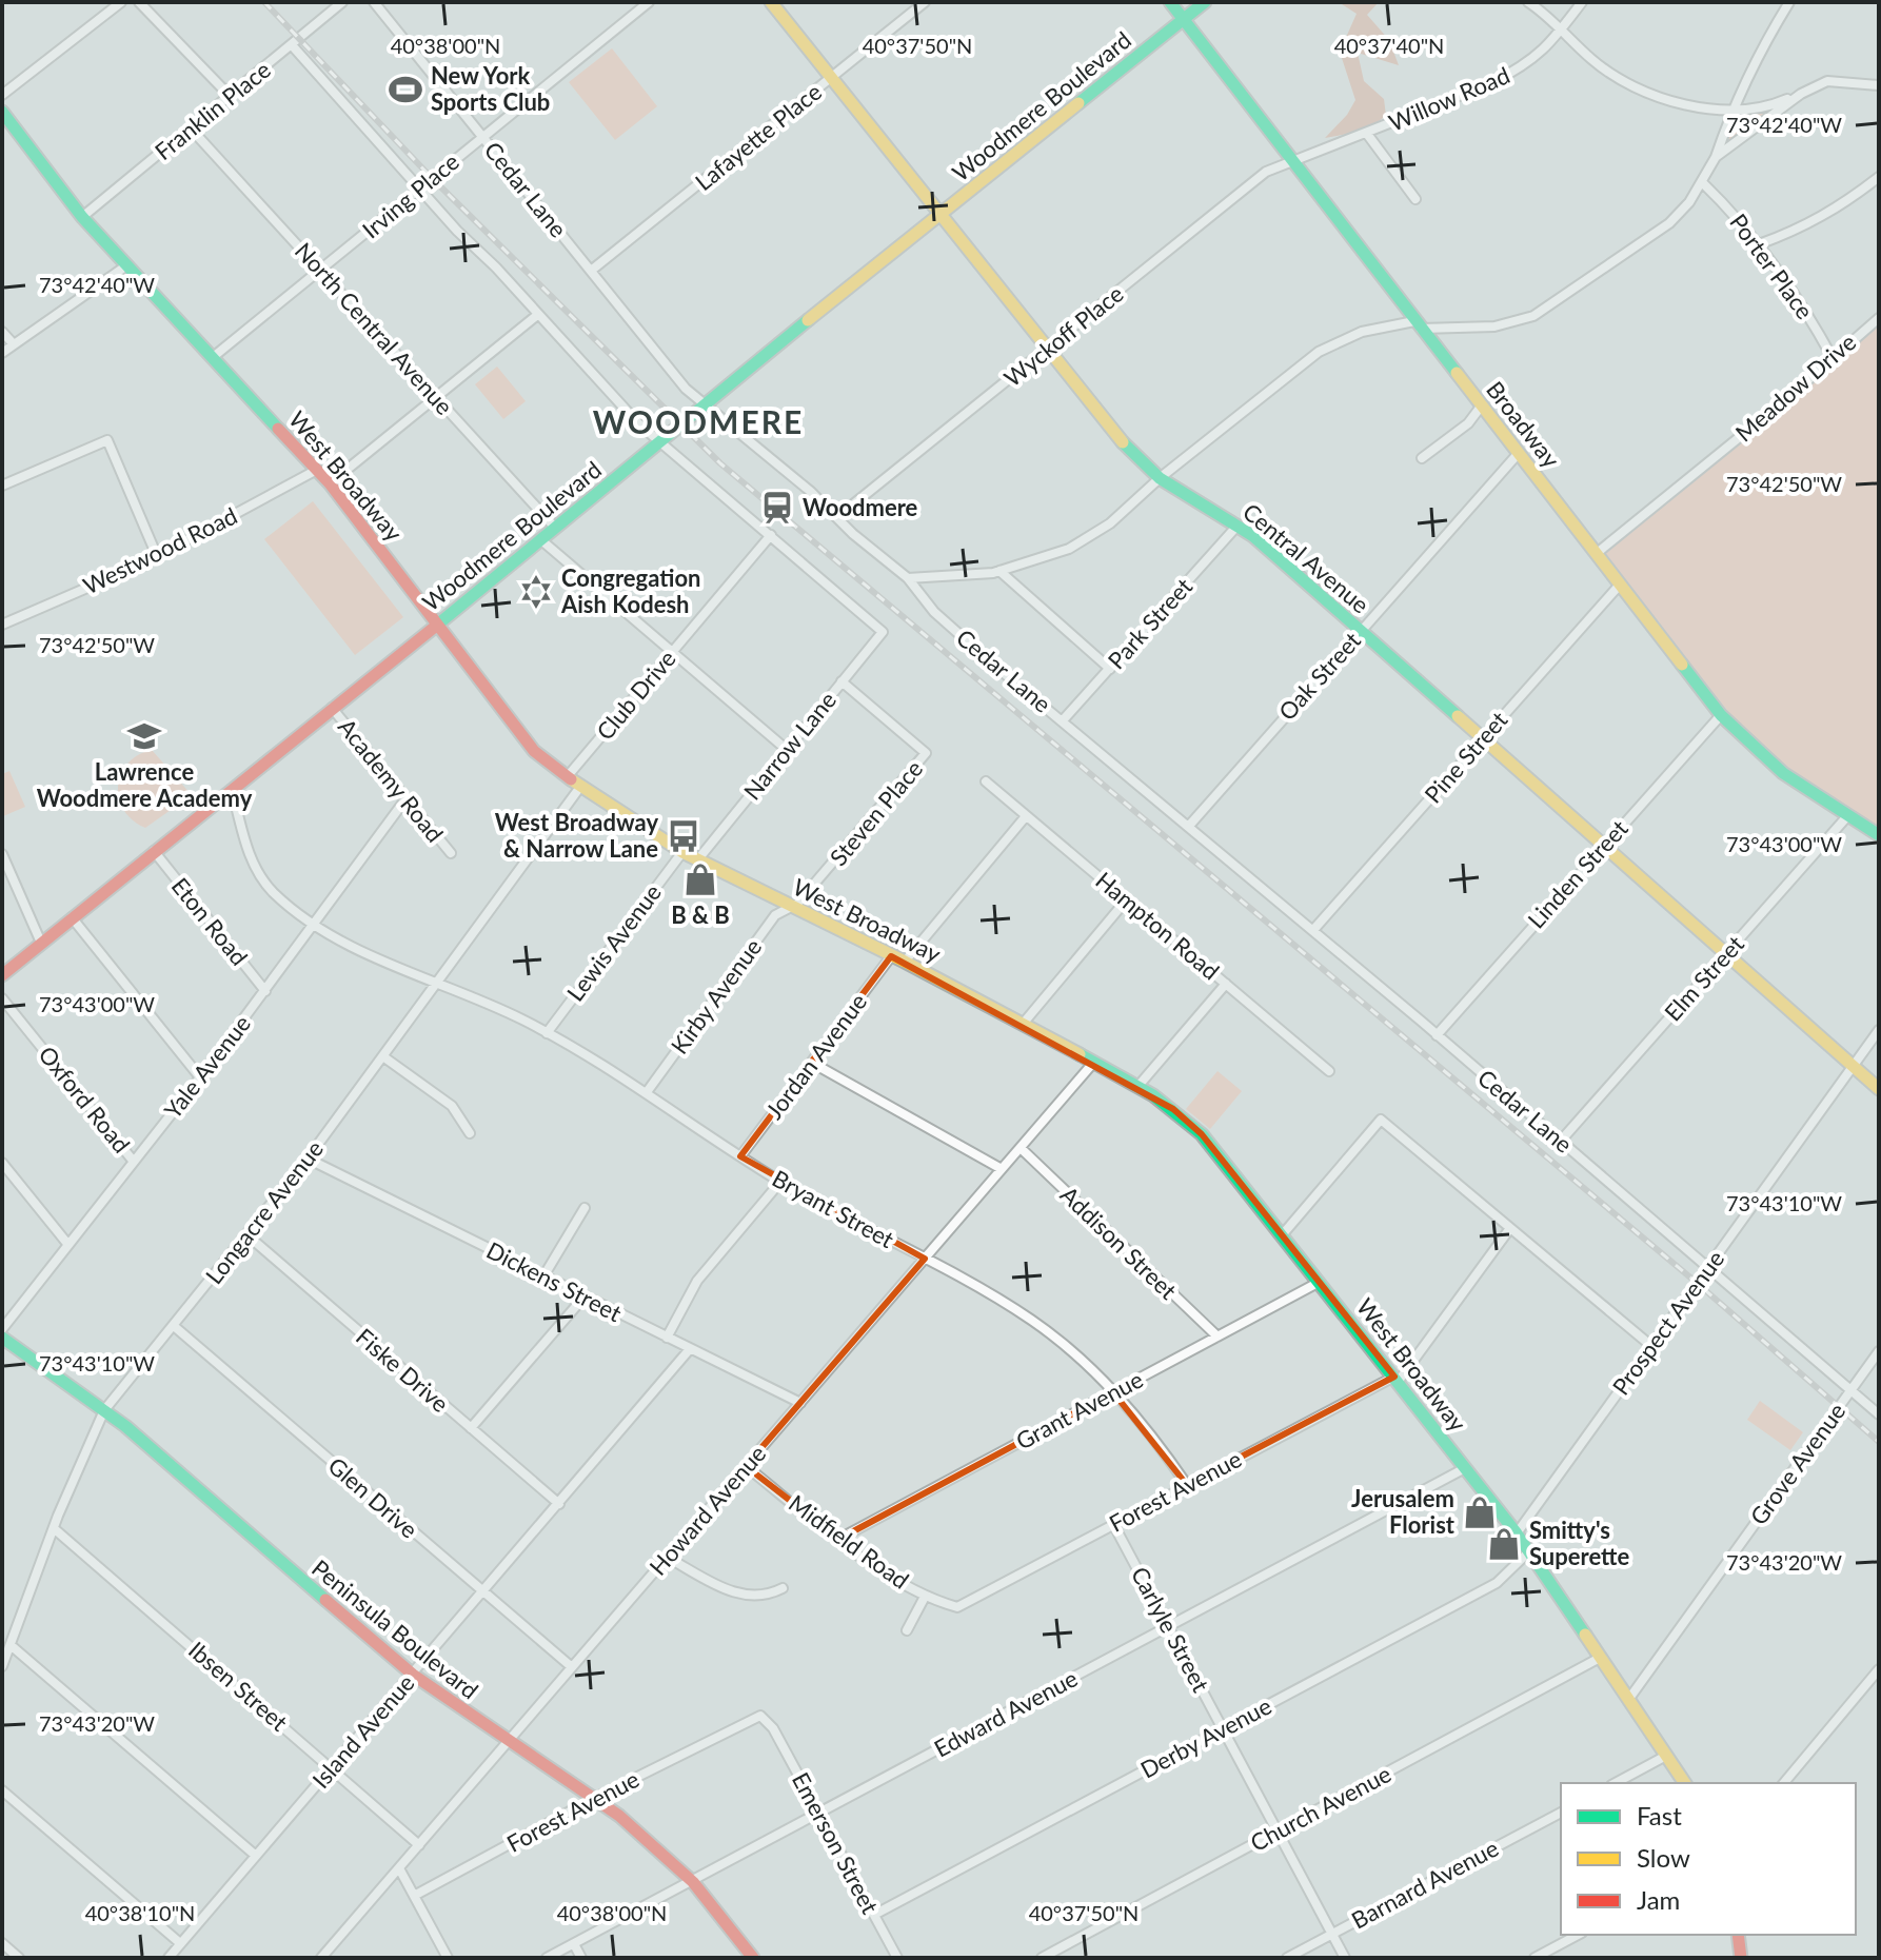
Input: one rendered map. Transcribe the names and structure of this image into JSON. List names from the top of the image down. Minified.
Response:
{"streets":{"main road":["Woodmere Boulevard","Broadway","West Broadway","Central Avenue","Peninsula Boulevard"],"street":["Willow Road","Franklin Place","Lafayette Place","Cedar Lane","Irving Place","Porter Place","North Central Avenue","Wyckoff Place","Meadow Drive","Westwood Road","Park Street","Oak Street","Club Drive","Narrow Lane","Pine Street","Academy Road","Steven Place","Linden Street","Eton Road","Hampton Road","Lewis Avenue","Elm Street","Kirby Avenue","Jordan Avenue","Yale Avenue","Oxford Road","Bryant Street","Longacre Avenue","Addison Street","Dickens Street","Prospect Avenue","Fiske Drive","Grant Avenue","Grove Avenue","Forest Avenue","Glen Drive","Howard Avenue","Midfield Road","Carlyle Street","Ibsen Street","Edward Avenue","Island Avenue","Derby Avenue","Church Avenue","Emerson Street","Barnard Avenue"]},"crossings":[["Willow Road","Wyckoff Place"],["Willow Road","Broadway"],["Woodmere Boulevard","Cedar Lane"],["Woodmere Boulevard","North Central Avenue"],["Woodmere Boulevard","Broadway"],["Woodmere Boulevard","West Broadway"],["Woodmere Boulevard","Central Avenue"],["Woodmere Boulevard","Academy Road"],["Woodmere Boulevard","Eton Road"],["Woodmere Boulevard","Bryant Street"],["Franklin Place","North Central Avenue"],["Franklin Place","West Broadway"],["Lafayette Place","Cedar Lane"],["Lafayette Place","Central Avenue"],["Cedar Lane","Irving Place"],["Cedar Lane","Wyckoff Place"],["Cedar Lane","Park Street"],["Cedar Lane","Oak Street"],["Cedar Lane","Pine Street"],["Cedar Lane","Linden Street"],["Cedar Lane","Elm Street"],["Cedar Lane","Prospect Avenue"],["Cedar Lane","Grove Avenue"],["Irving Place","North Central Avenue"],["Irving Place","West Broadway"],["Porter Place","Meadow Drive"],["Wyckoff Place","Broadway"],["Wyckoff Place","Central Avenue"],["Meadow Drive","Broadway"],["Broadway","Oak Street"],["Broadway","Pine Street"],["Broadway","Linden Street"],["Broadway","Elm Street"],["West Broadway","Westwood Road"],["West Broadway","Club Drive"],["West Broadway","Narrow Lane"],["West Broadway","Steven Place"],["West Broadway","Lewis Avenue"],["West Broadway","Kirby Avenue"],["West Broadway","Jordan Avenue"],["West Broadway","Longacre Avenue"],["West Broadway","Prospect Avenue"],["West Broadway","Grant Avenue"],["West Broadway","Grove Avenue"],["West Broadway","Forest Avenue"],["West Broadway","Howard Avenue"],["West Broadway","Edward Avenue"],["West Broadway","Derby Avenue"],["West Broadway","Church Avenue"],["Central Avenue","Park Street"],["Central Avenue","Oak Street"],["Central Avenue","Pine Street"],["Central Avenue","Linden Street"],["Central Avenue","Elm Street"],["Central Avenue","Prospect Avenue"],["Club Drive","Narrow Lane"],["Narrow Lane","Steven Place"],["Academy Road","Yale Avenue"],["Steven Place","Kirby Avenue"],["Eton Road","Yale Avenue"],["Lewis Avenue","Bryant Street"],["Kirby Avenue","Bryant Street"],["Jordan Avenue","Bryant Street"],["Yale Avenue","Oxford Road"],["Yale Avenue","Bryant Street"],["Bryant Street","Longacre Avenue"],["Bryant Street","Grant Avenue"],["Bryant Street","Forest Avenue"],["Bryant Street","Howard Avenue"],["Longacre Avenue","Dickens Street"],["Longacre Avenue","Fiske Drive"],["Longacre Avenue","Glen Drive"],["Longacre Avenue","Peninsula Boulevard"],["Longacre Avenue","Ibsen Street"],["Addison Street","Grant Avenue"],["Addison Street","Howard Avenue"],["Dickens Street","Howard Avenue"],["Dickens Street","Island Avenue"],["Fiske Drive","Island Avenue"],["Grant Avenue","Midfield Road"],["Forest Avenue","Midfield Road"],["Forest Avenue","Peninsula Boulevard"],["Forest Avenue","Carlyle Street"],["Forest Avenue","Emerson Street"],["Glen Drive","Howard Avenue"],["Glen Drive","Island Avenue"],["Howard Avenue","Midfield Road"],["Howard Avenue","Peninsula Boulevard"],["Howard Avenue","Ibsen Street"],["Peninsula Boulevard","Edward Avenue"],["Peninsula Boulevard","Island Avenue"],["Carlyle Street","Edward Avenue"],["Carlyle Street","Derby Avenue"],["Carlyle Street","Church Avenue"],["Carlyle Street","Barnard Avenue"],["Ibsen Street","Island Avenue"],["Edward Avenue","Emerson Street"],["Derby Avenue","Emerson Street"]],"districts":["WOODMERE"],"places":{"sports":["New York Sports Club"],"station":["Woodmere"],"synagogue":["Congregation Aish Kodesh"],"school or university":["Lawrence Woodmere Academy"],"bus stop":["West Broadway & Narrow Lane"],"shop":["B & B","Jerusalem Florist","Smitty's Superette"]},"legend":["Fast","Slow","Jam"],"coordinates":["40°38'00\"N","40°37'50\"N","40°37'40\"N","73°42'40\"W","73°42'50\"W","73°43'00\"W","73°43'10\"W","73°43'20\"W","40°38'10\"N"]}
